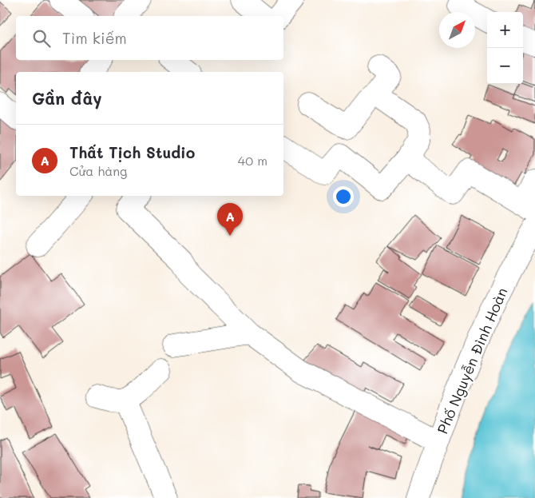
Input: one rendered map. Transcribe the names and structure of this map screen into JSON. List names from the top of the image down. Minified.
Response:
{"streets":{"main road":["Phố Nguyễn Đình Hoàn"]},"north":"top right","page":{"map_buttons":["+","−"],"search":"Tìm kiếm","heading":"Gần đây","list":[{"mark":"A","name":"Thất Tịch Studio","note":"Cửa hàng","value":"40 m"}],"pins":"A"}}
